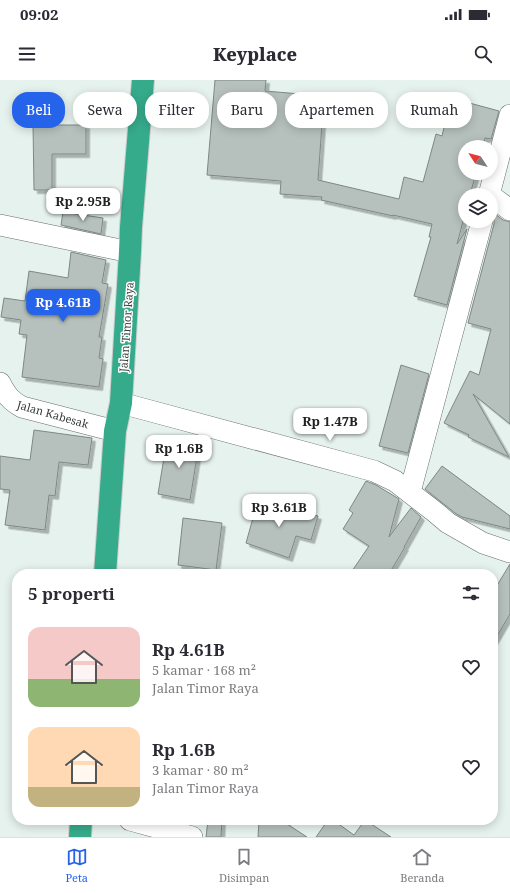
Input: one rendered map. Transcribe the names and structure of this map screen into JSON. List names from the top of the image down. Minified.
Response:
{"streets":{"highway":["Jalan Timor Raya"],"street":["Jalan Kabesak"]},"crossings":[["Jalan Timor Raya","Jalan Kabesak"]],"north":"top left","page":{"status":"09:02","header":"Keyplace","chip":["Beli","Sewa","Filter","Baru","Apartemen","Rumah"],"price":["Rp 2.95B","Rp 4.61B","Rp 1.47B","Rp 1.6B","Rp 3.61B"],"heading":"5 properti","list":[{"name":"Rp 4.61B","note":"5 kamar · 168 m² · Jalan Timor Raya"},{"name":"Rp 1.6B","note":"3 kamar · 80 m² · Jalan Timor Raya"}],"tabs":["Peta","Disimpan","Beranda"]}}
